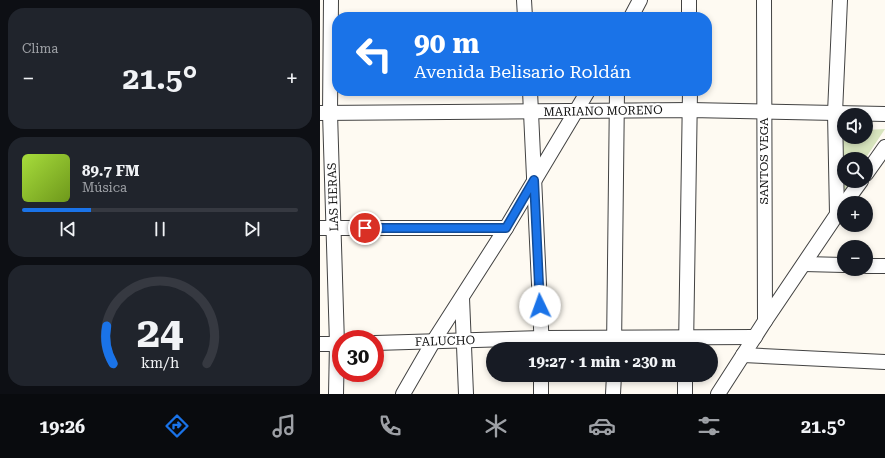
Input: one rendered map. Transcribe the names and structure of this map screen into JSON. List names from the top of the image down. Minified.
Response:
{"streets":{"street":["MARIANO MORENO","SANTOS VEGA","LAS HERAS","FALUCHO"]},"crossings":[["MARIANO MORENO","SANTOS VEGA"],["MARIANO MORENO","LAS HERAS"]],"page":{"tile":"Clima","turn":["90 m","Avenida Belisario Roldán"],"heat":["−","21.5°","+"],"map_buttons":["+","−"],"song":["89.7 FM","Música"],"limit":"30","trip":"19:27 · 1 min · 230 m","tabs":["19:26","21.5°"],"gauge":["24","km/h"]}}
